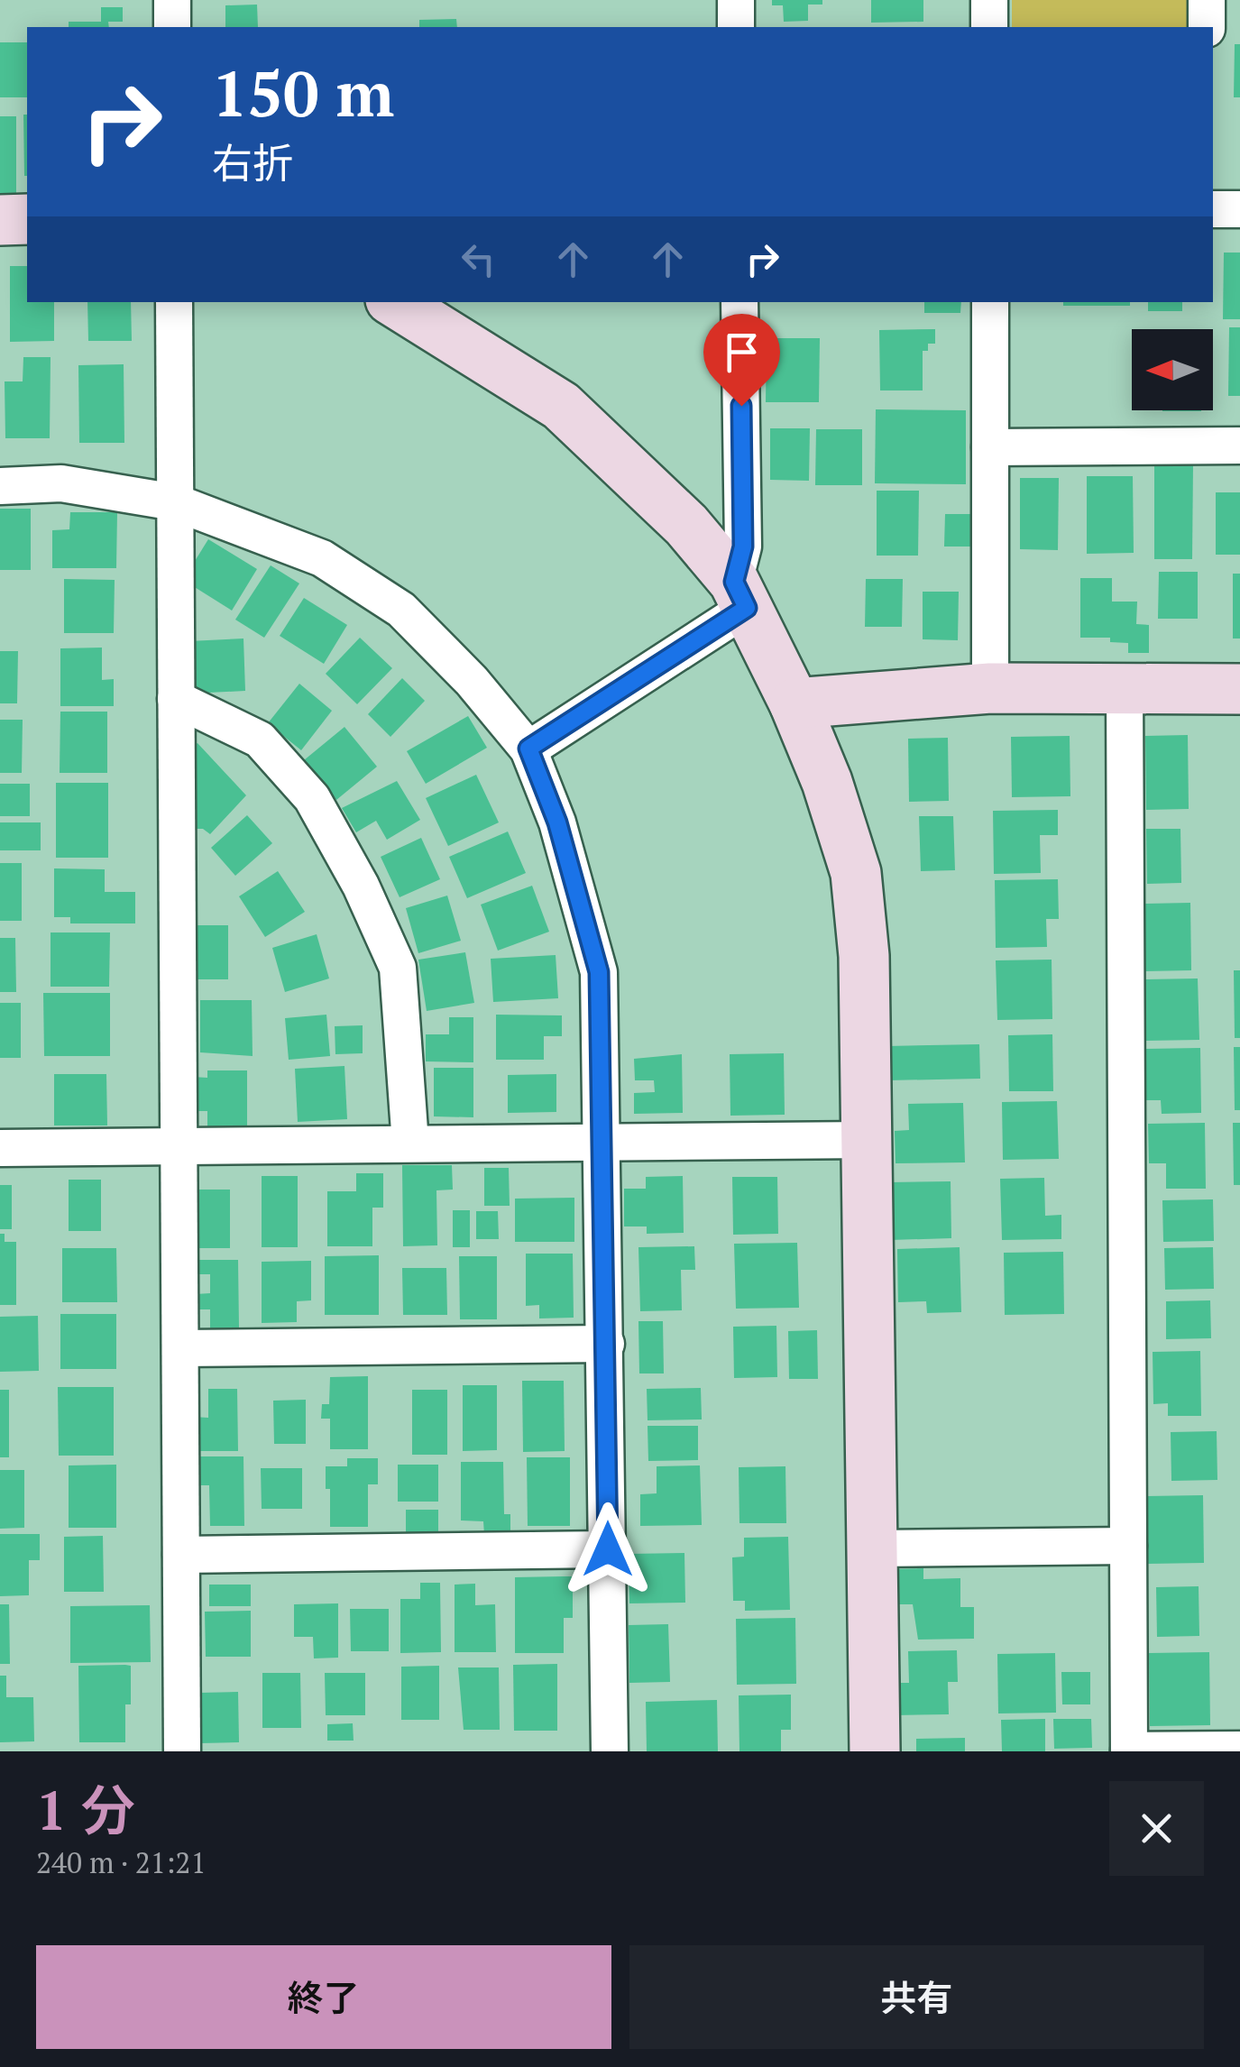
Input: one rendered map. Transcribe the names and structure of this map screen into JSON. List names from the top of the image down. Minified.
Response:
{"north":"left","page":{"turn":["150 m","右折"],"heading":["1 分","240 m · 21:21"],"buttons":["終了","共有"]}}
